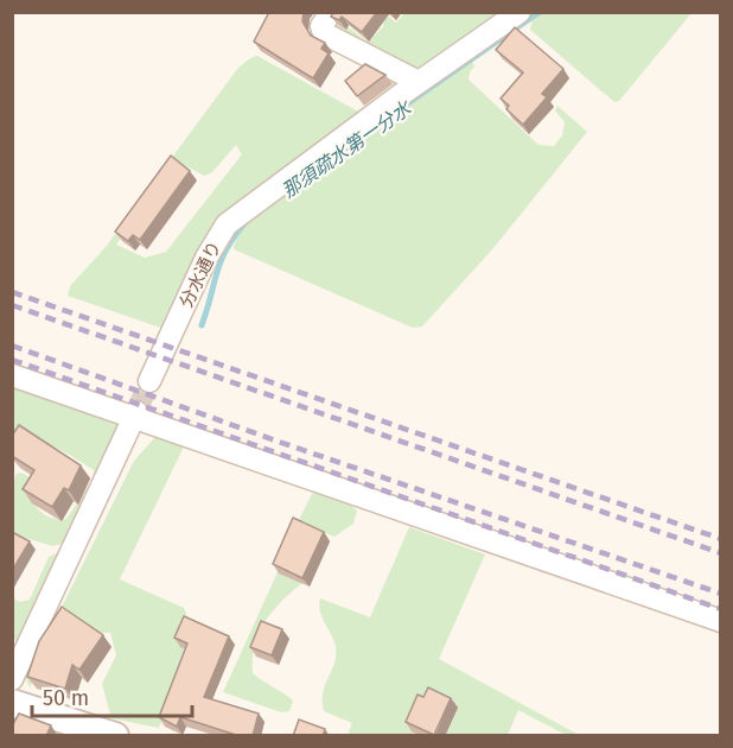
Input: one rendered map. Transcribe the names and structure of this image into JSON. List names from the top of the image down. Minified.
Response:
{"streets":{"street":["分水通り"]},"water":["那須疏水第一分水"],"scale_bar":"50 m"}
